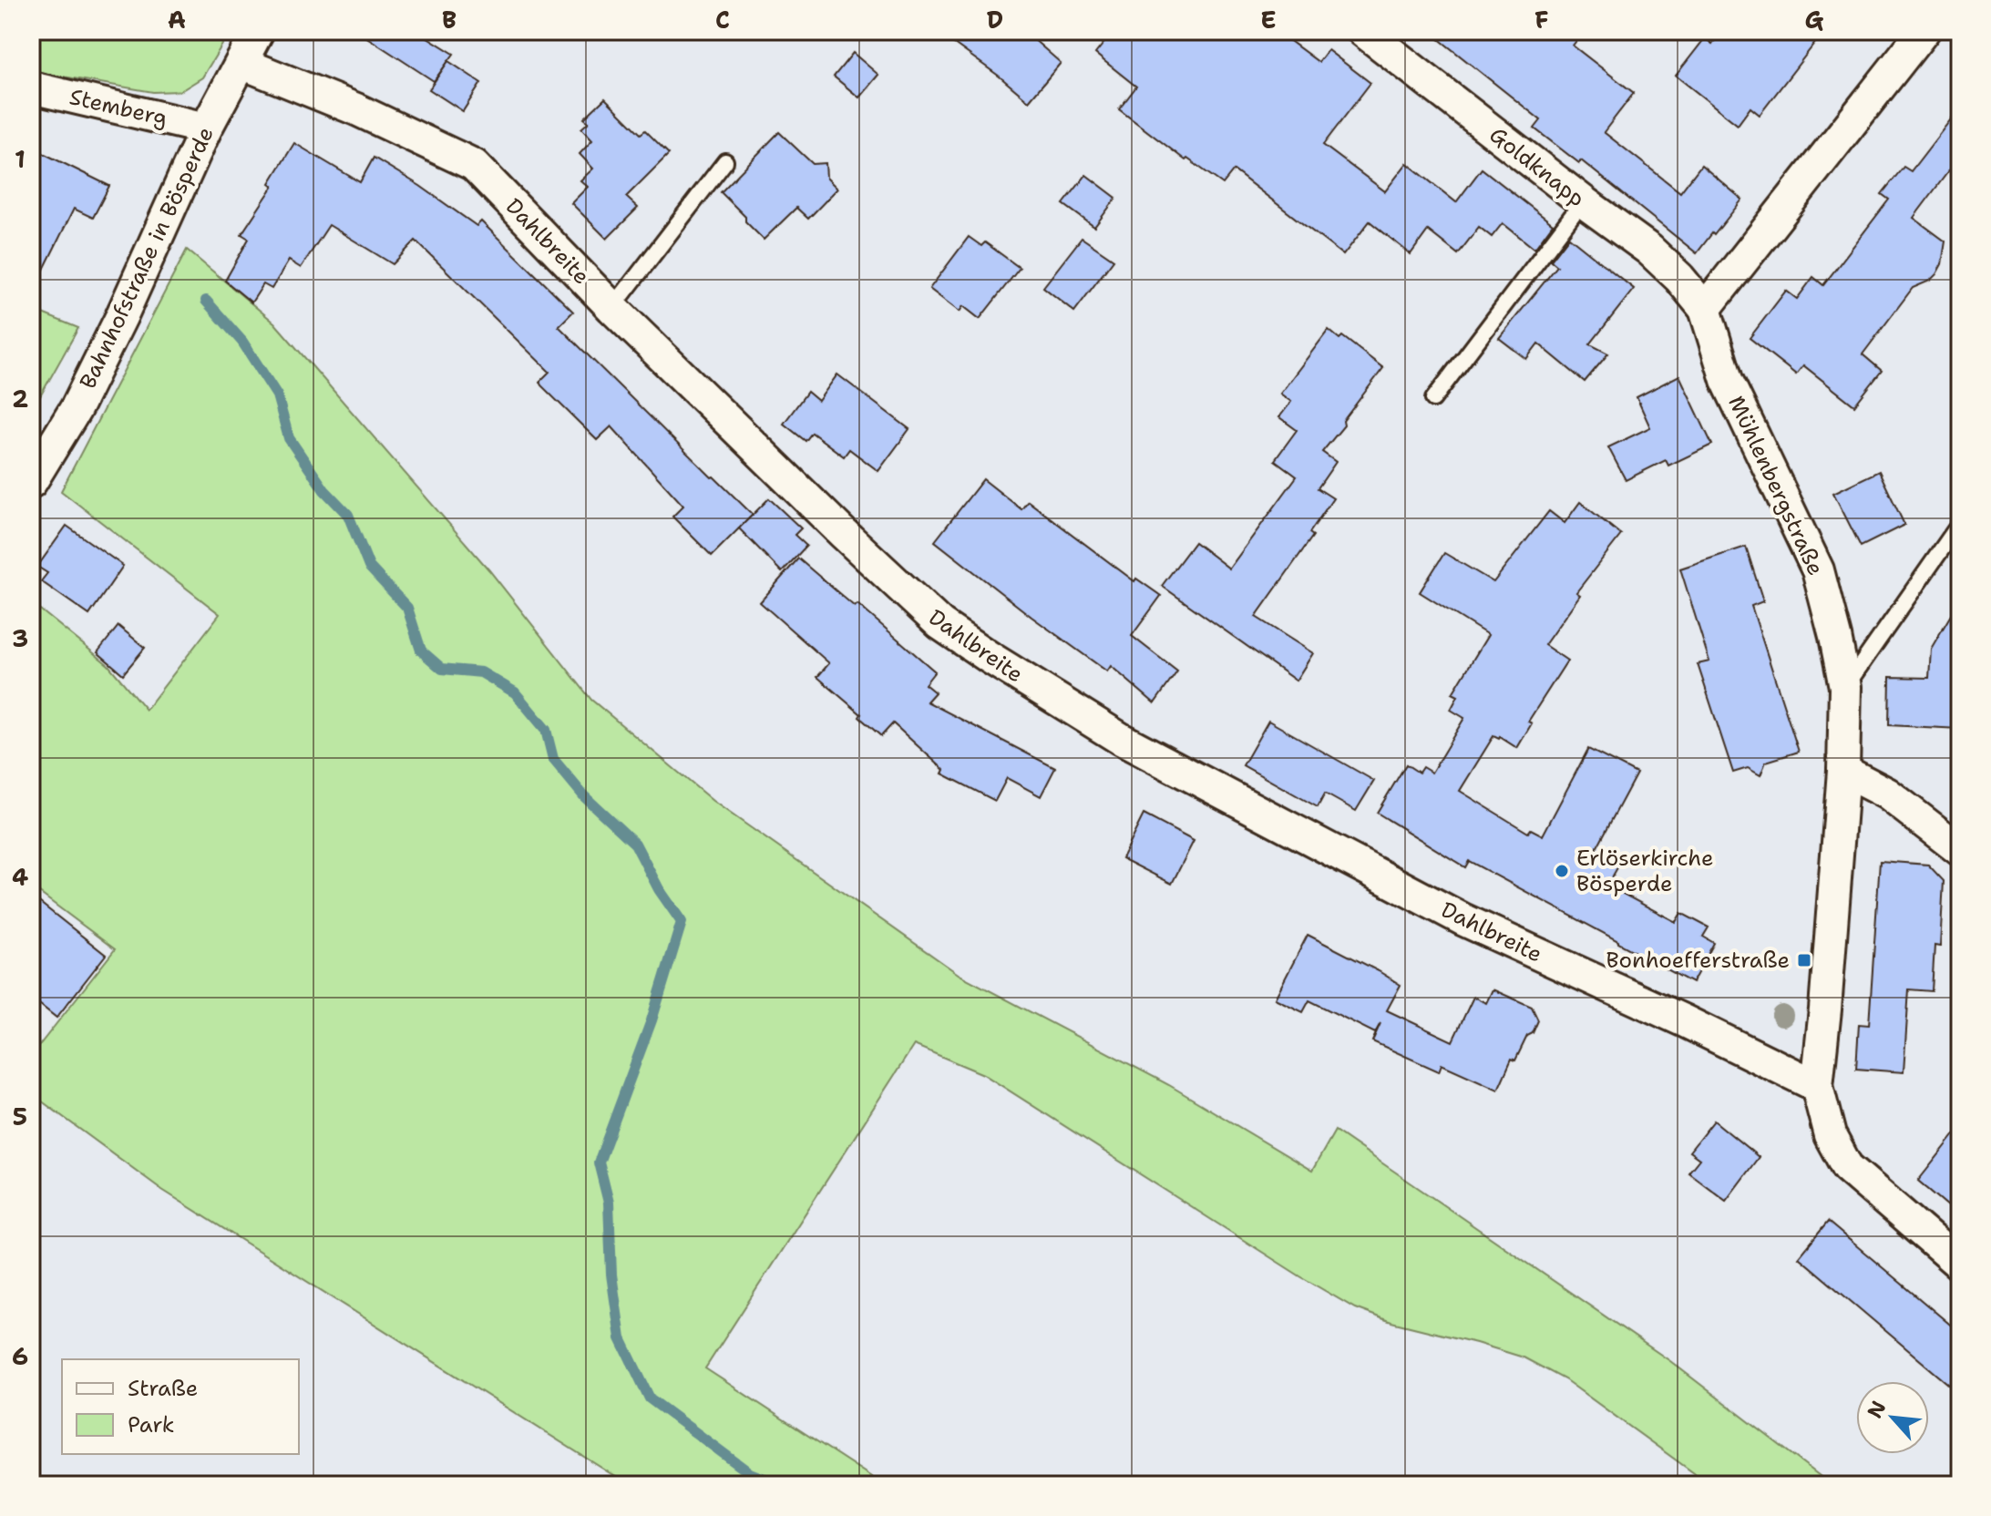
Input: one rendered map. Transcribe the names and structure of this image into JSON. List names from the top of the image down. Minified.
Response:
{"streets":{"street":["Stemberg","Goldknapp","Dahlbreite","Bahnhofstraße in Bösperde","Mühlenbergstraße"]},"crossings":[["Stemberg","Bahnhofstraße in Bösperde"],["Goldknapp","Mühlenbergstraße"],["Dahlbreite","Bahnhofstraße in Bösperde"],["Dahlbreite","Mühlenbergstraße"]],"places":{"other":["Erlöserkirche Bösperde"],"transit":["Bonhoefferstraße"]},"legend":["Straße","Park"],"north":"top left","grid":{"columns":["A","B","C","D","E","F","G"],"rows":["1","2","3","4","5","6"]}}
